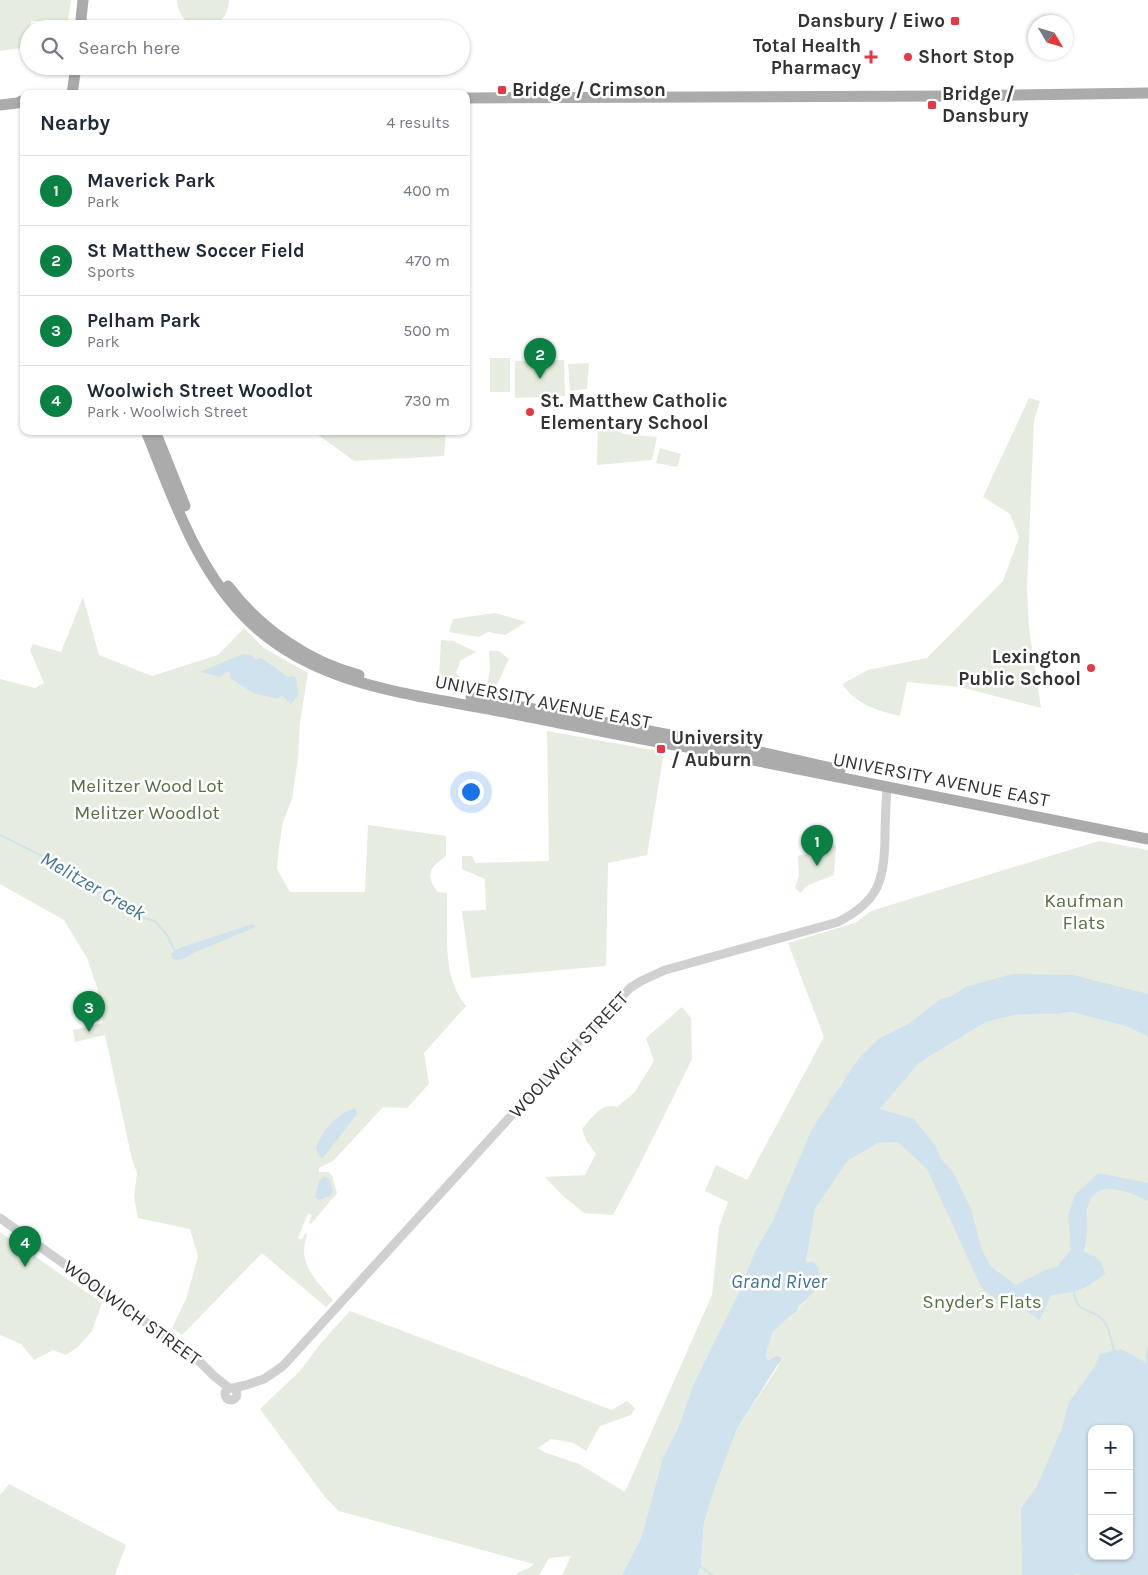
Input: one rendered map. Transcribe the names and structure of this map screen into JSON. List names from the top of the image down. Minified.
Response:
{"streets":{"main road":["UNIVERSITY AVENUE EAST"],"street":["WOOLWICH STREET"]},"crossings":[["UNIVERSITY AVENUE EAST","WOOLWICH STREET"]],"water":["Melitzer Creek","Grand River"],"parks":["Melitzer Wood Lot","Melitzer Woodlot","Kaufman Flats","Snyder's Flats"],"places":{"transit":["Dansbury / Eiwo","Bridge / Crimson","Bridge / Dansbury","University / Auburn"],"health":["Total Health Pharmacy"],"other":["Short Stop","St. Matthew Catholic Elementary School","Lexington Public School"]},"north":"bottom right","page":{"search":"Search here","heading":["Nearby","4 results"],"list":[{"mark":"1","name":"Maverick Park","note":"Park","value":"400 m"},{"mark":"2","name":"St Matthew Soccer Field","note":"Sports","value":"470 m"},{"mark":"3","name":"Pelham Park","note":"Park","value":"500 m"},{"mark":"4","name":"Woolwich Street Woodlot","note":"Park · Woolwich Street","value":"730 m"}],"pins":["2","1","3","4"],"map_buttons":["+","−"]}}
